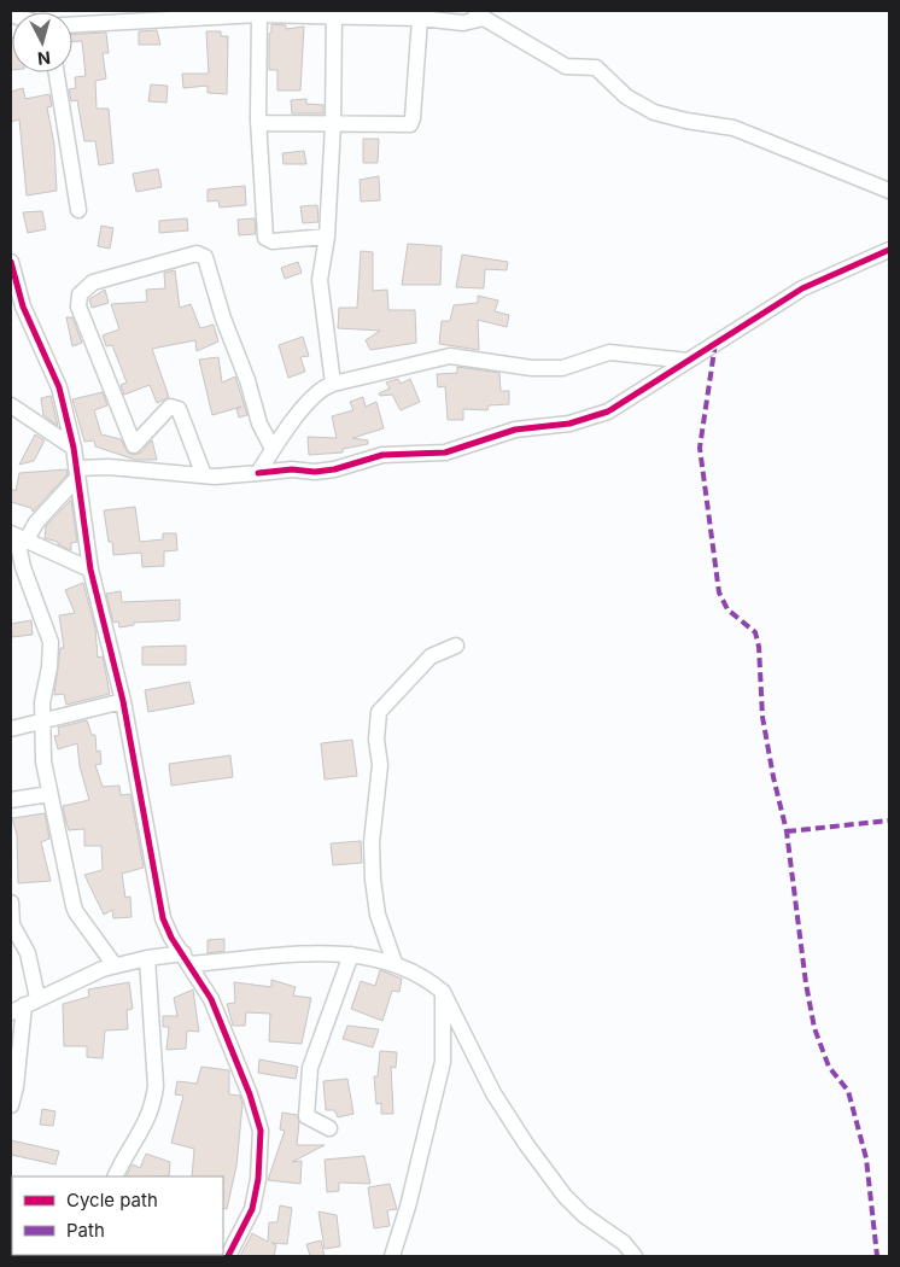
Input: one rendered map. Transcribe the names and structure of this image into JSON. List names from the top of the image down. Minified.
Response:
{"legend":["Cycle path","Path"],"north":"bottom"}
